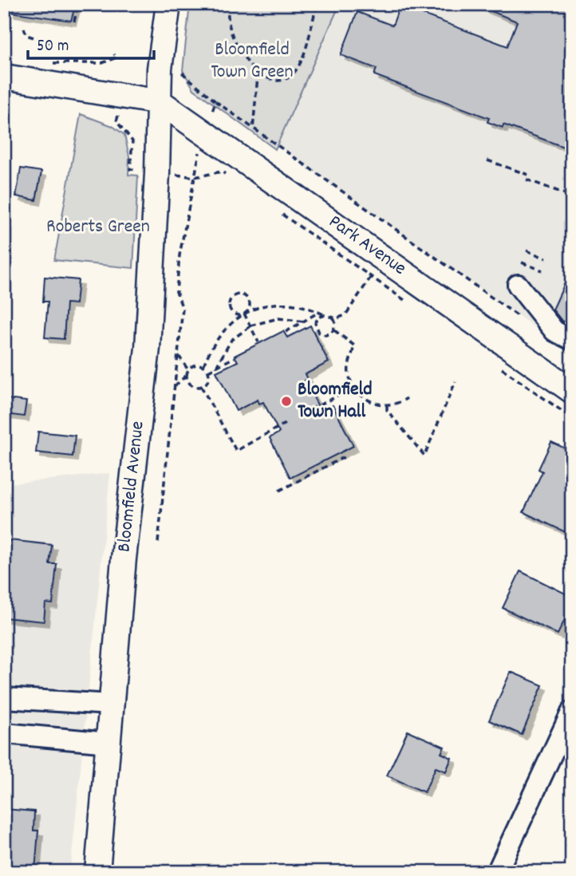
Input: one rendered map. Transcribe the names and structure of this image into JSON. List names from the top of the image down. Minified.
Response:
{"streets":{"main road":["Park Avenue","Bloomfield Avenue"]},"crossings":[["Park Avenue","Bloomfield Avenue"]],"parks":["Bloomfield Town Green","Roberts Green"],"places":["Bloomfield Town Hall"],"scale_bar":"50 m"}
